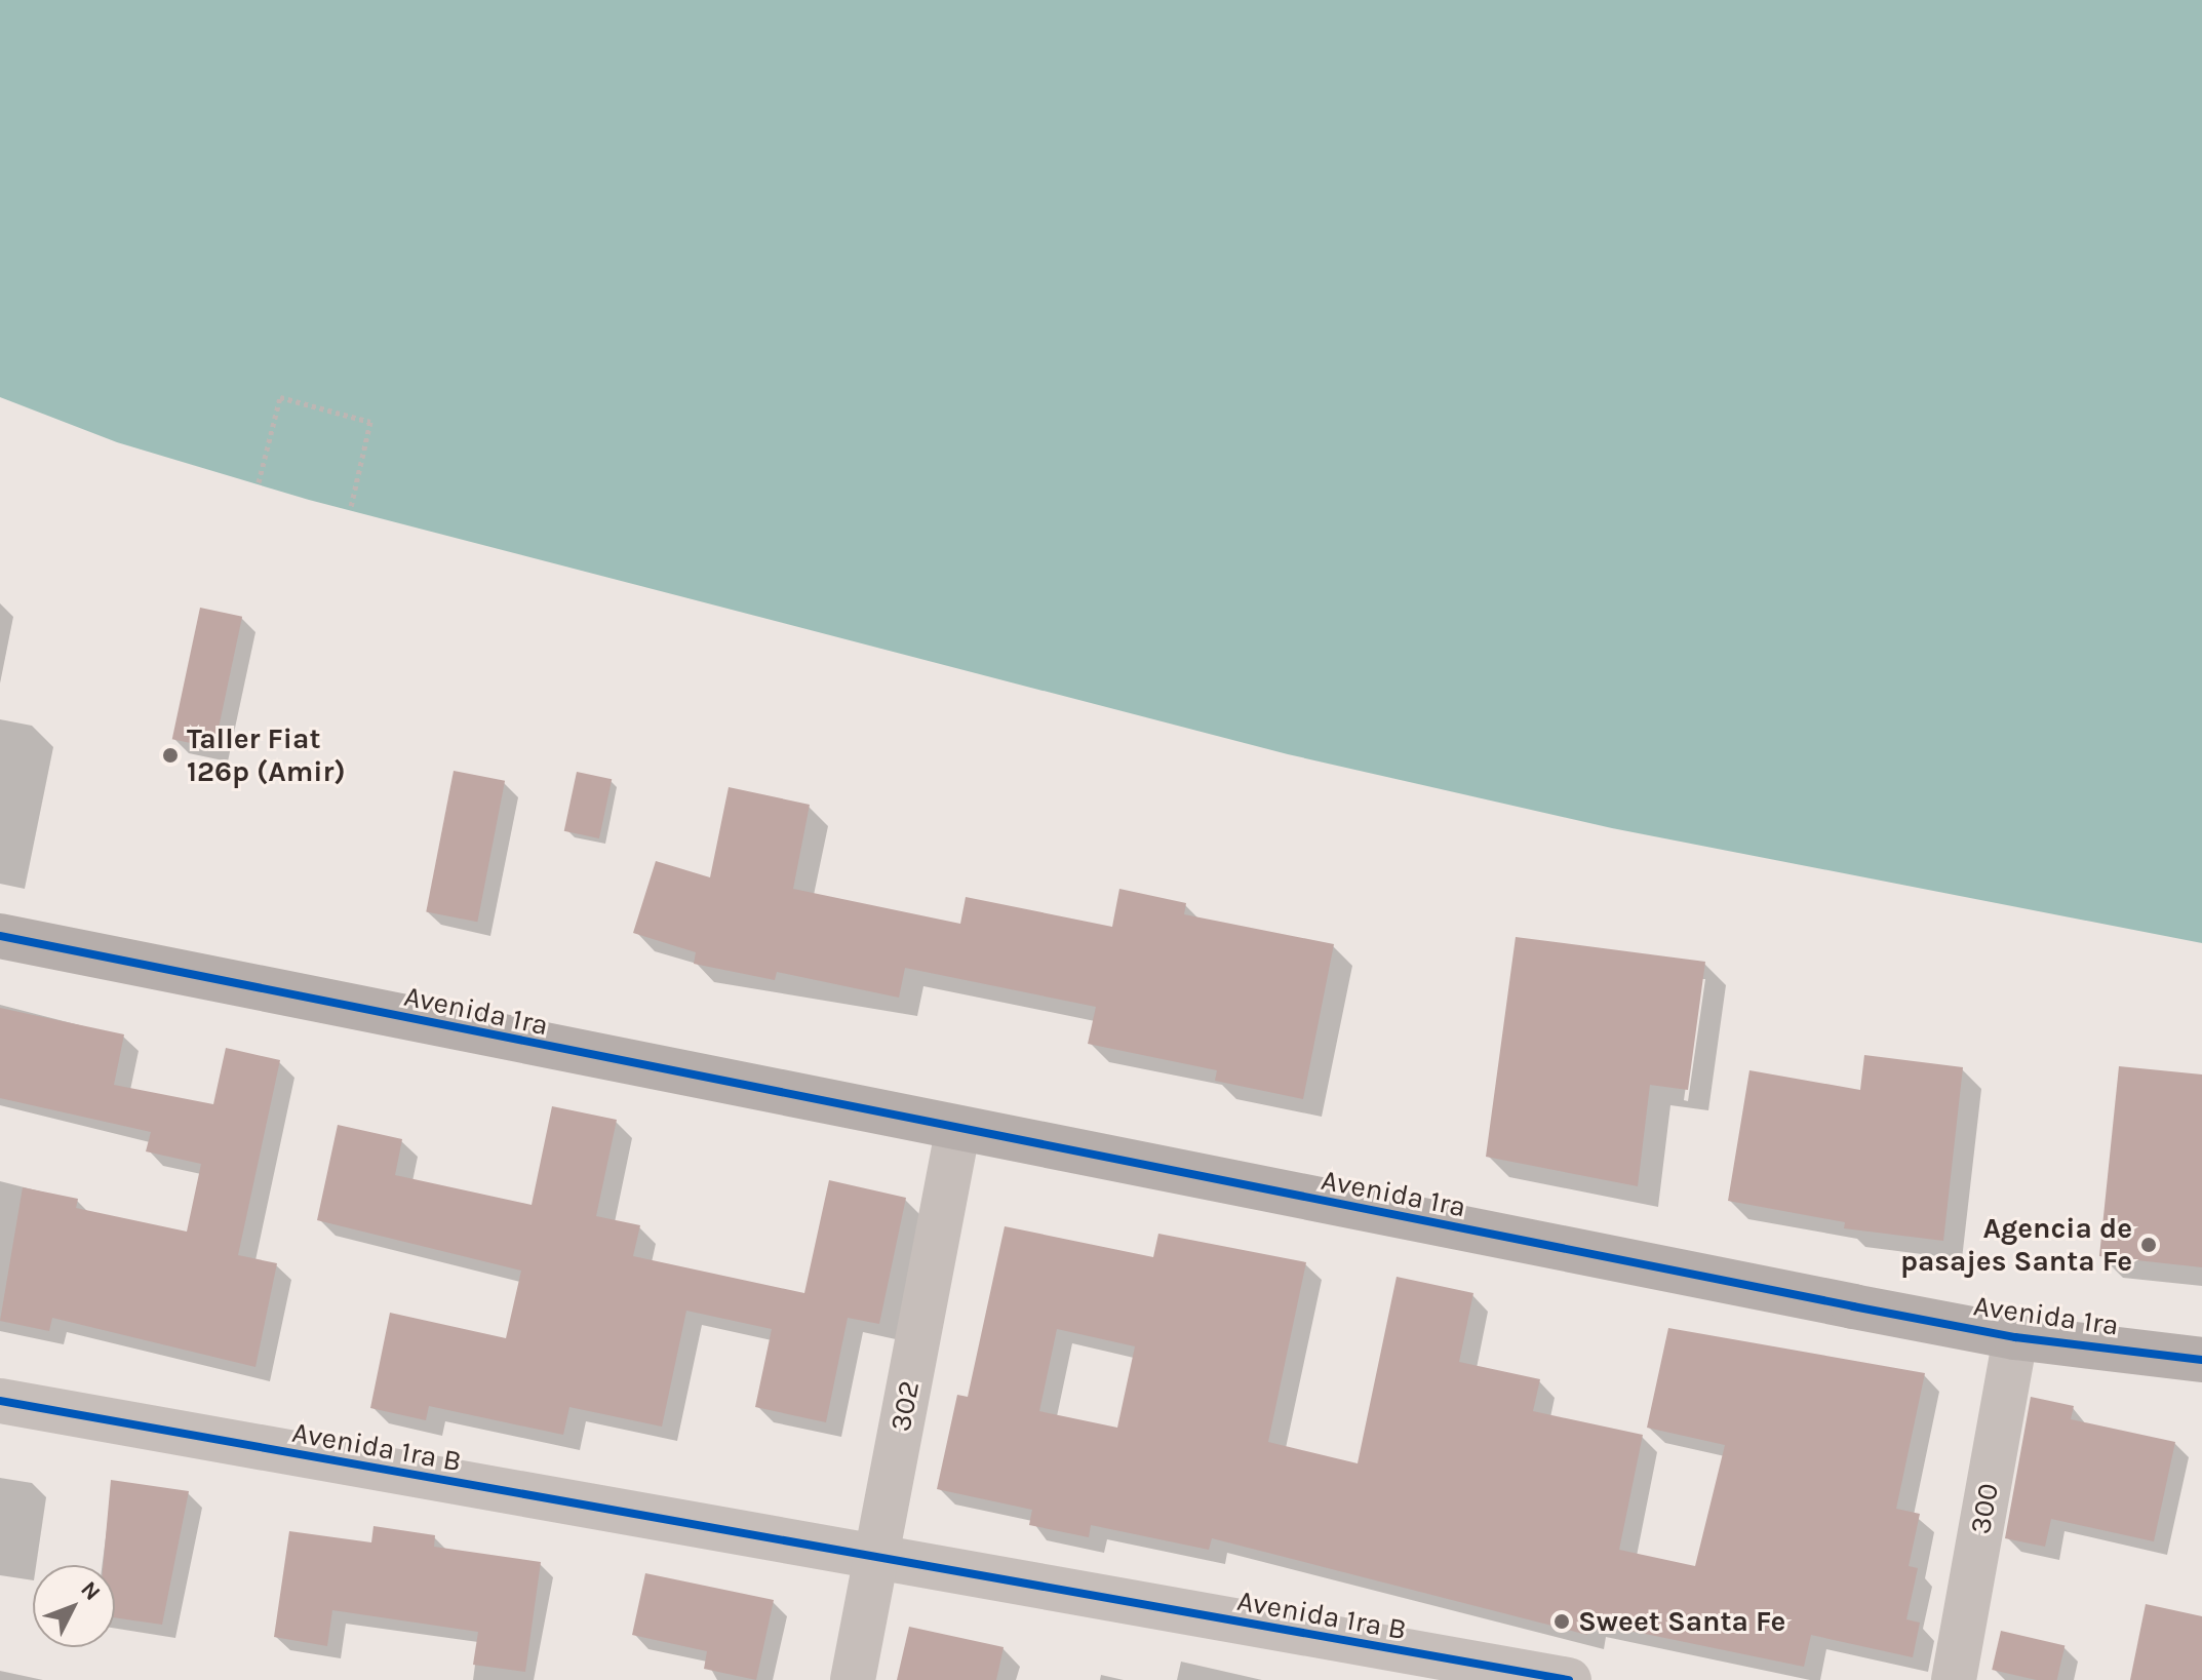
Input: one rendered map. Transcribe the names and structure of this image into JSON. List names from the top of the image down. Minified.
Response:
{"streets":{"street":["Avenida 1ra","302","Avenida 1ra B","300"]},"crossings":[["Avenida 1ra","302"],["Avenida 1ra","300"],["302","Avenida 1ra B"]],"places":["Taller Fiat 126p (Amir)","Agencia de pasajes Santa Fe","Sweet Santa Fe"],"north":"top right"}
